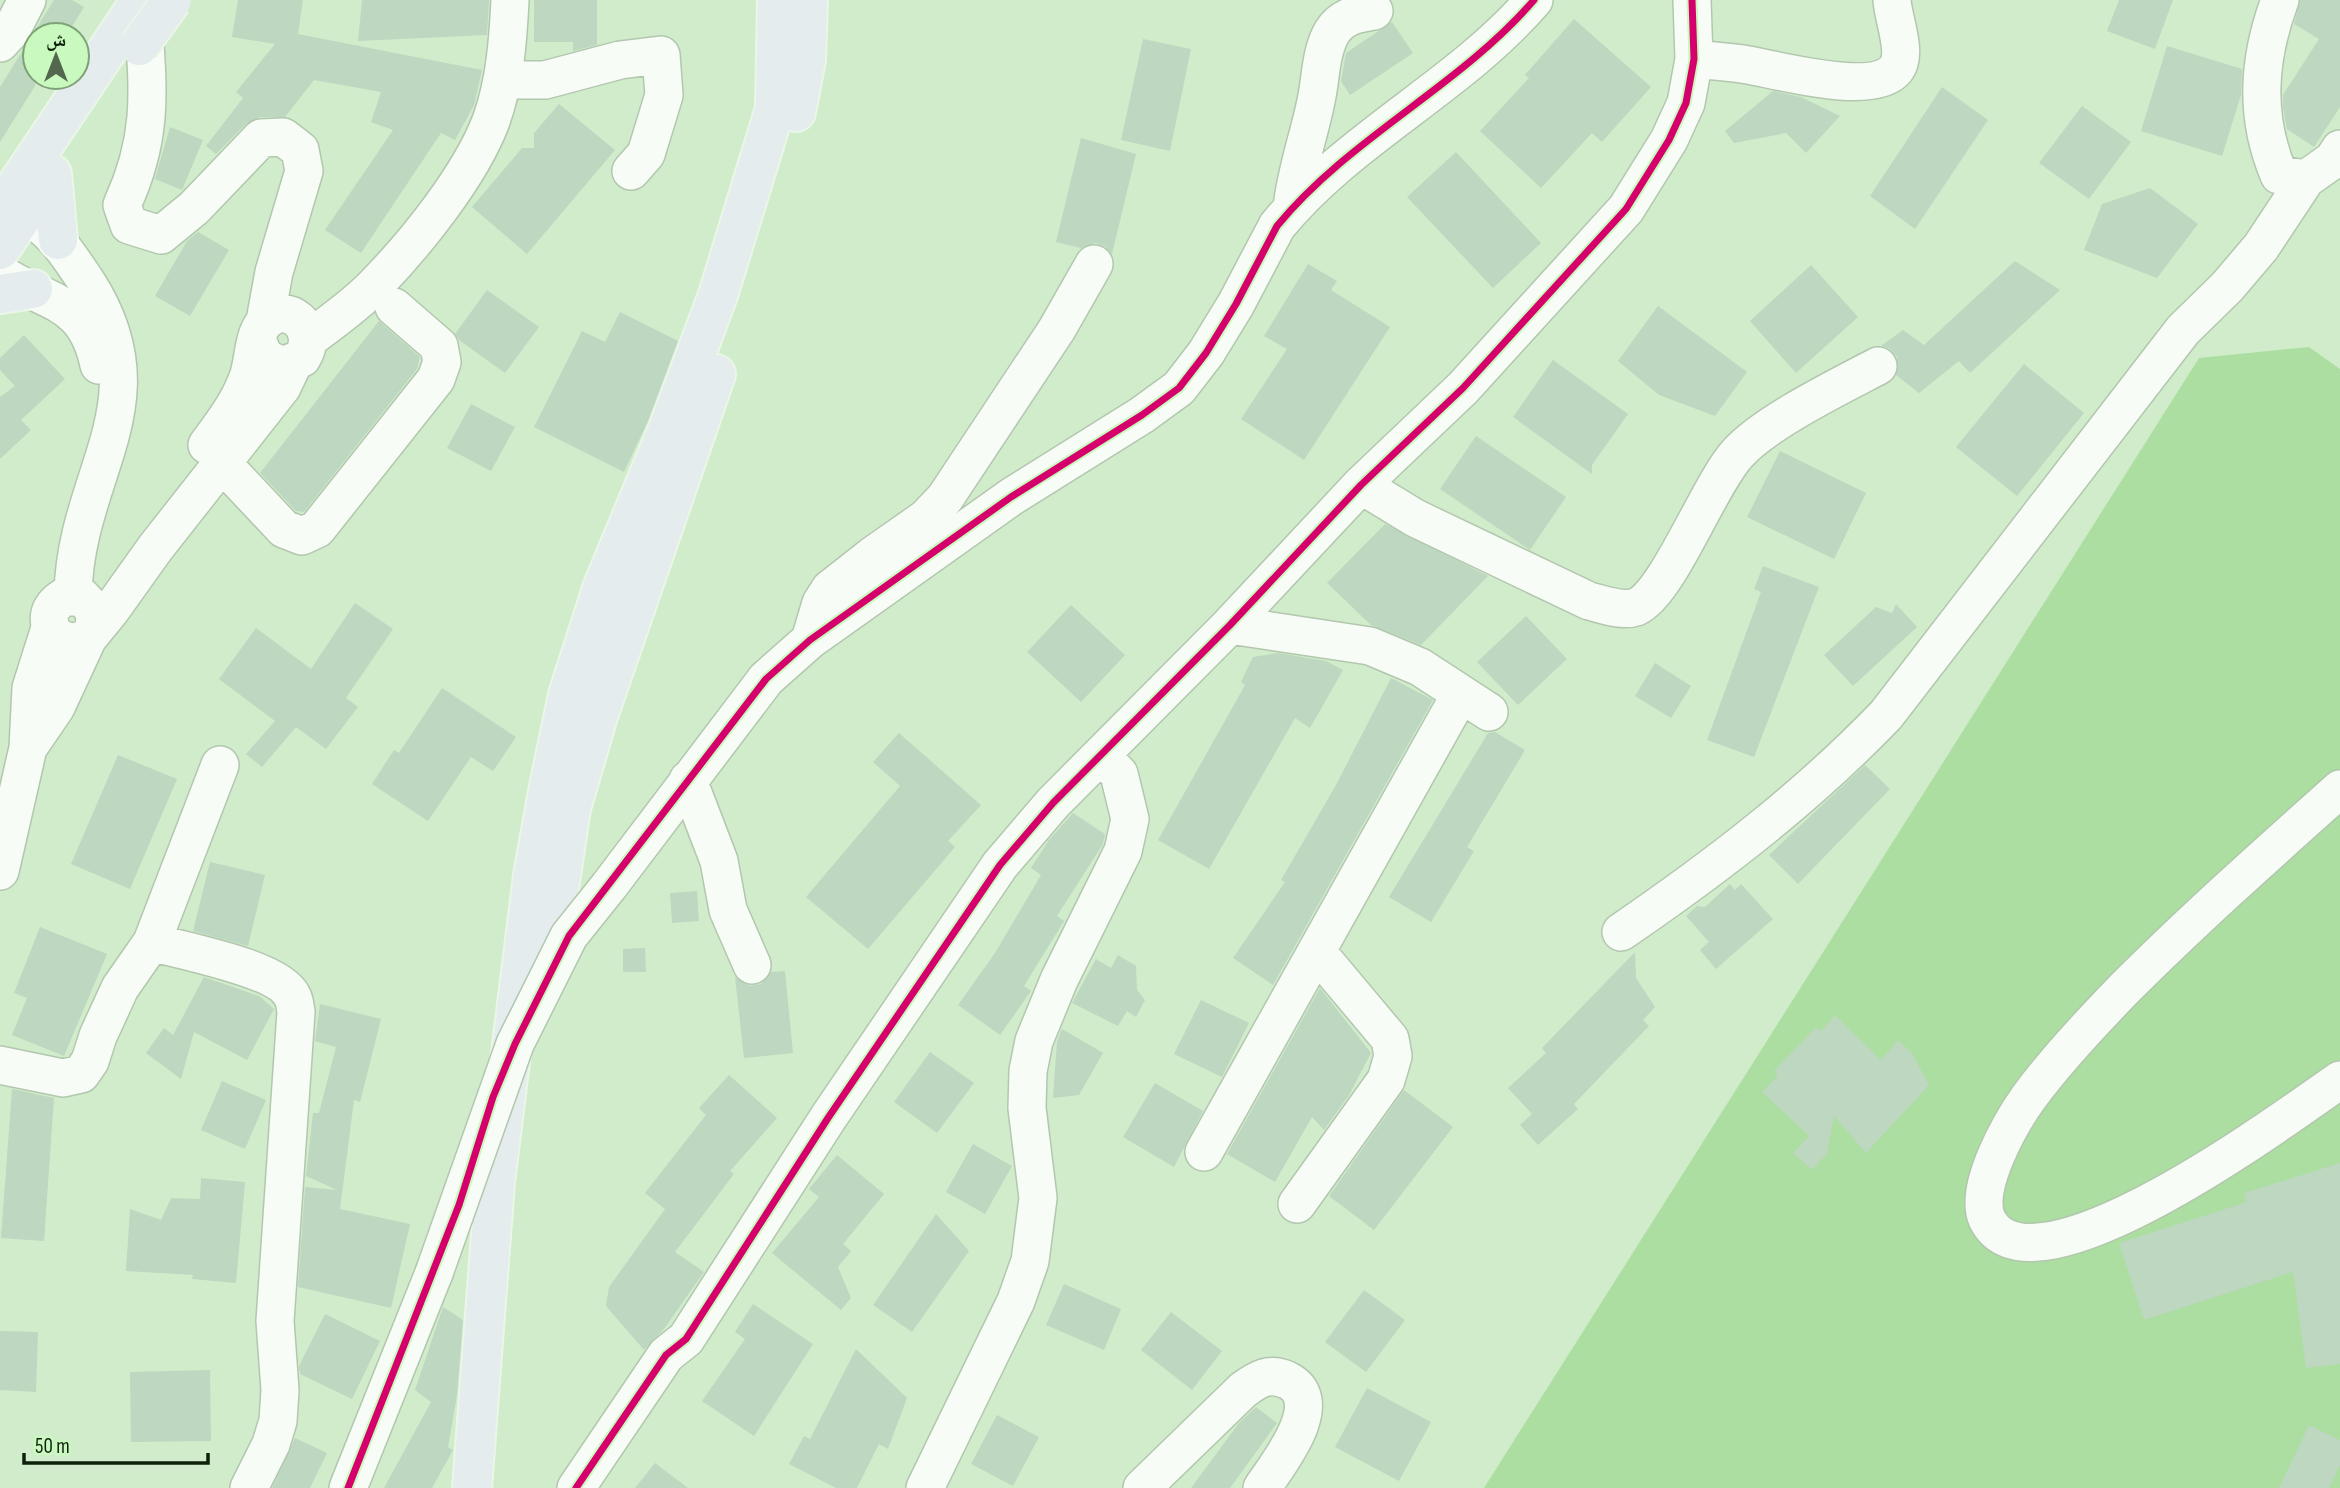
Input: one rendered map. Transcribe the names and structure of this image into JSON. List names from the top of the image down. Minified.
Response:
{"scale_bar":"50 m","north":"top"}
